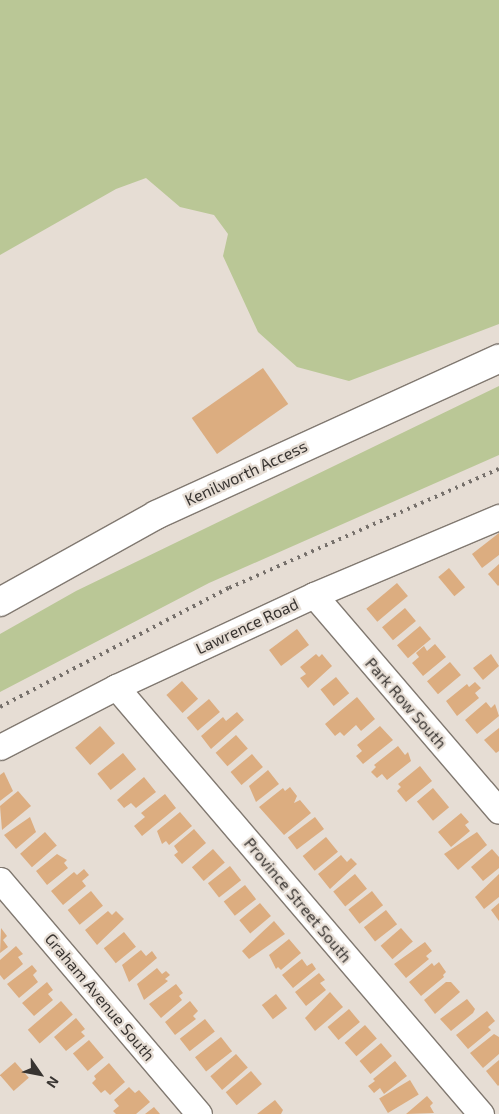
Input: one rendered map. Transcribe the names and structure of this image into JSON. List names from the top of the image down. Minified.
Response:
{"streets":{"main road":["Kenilworth Access"],"street":["Lawrence Road","Park Row South","Province Street South","Graham Avenue South"]},"crossings":[["Lawrence Road","Park Row South"],["Lawrence Road","Province Street South"]],"north":"bottom right"}
